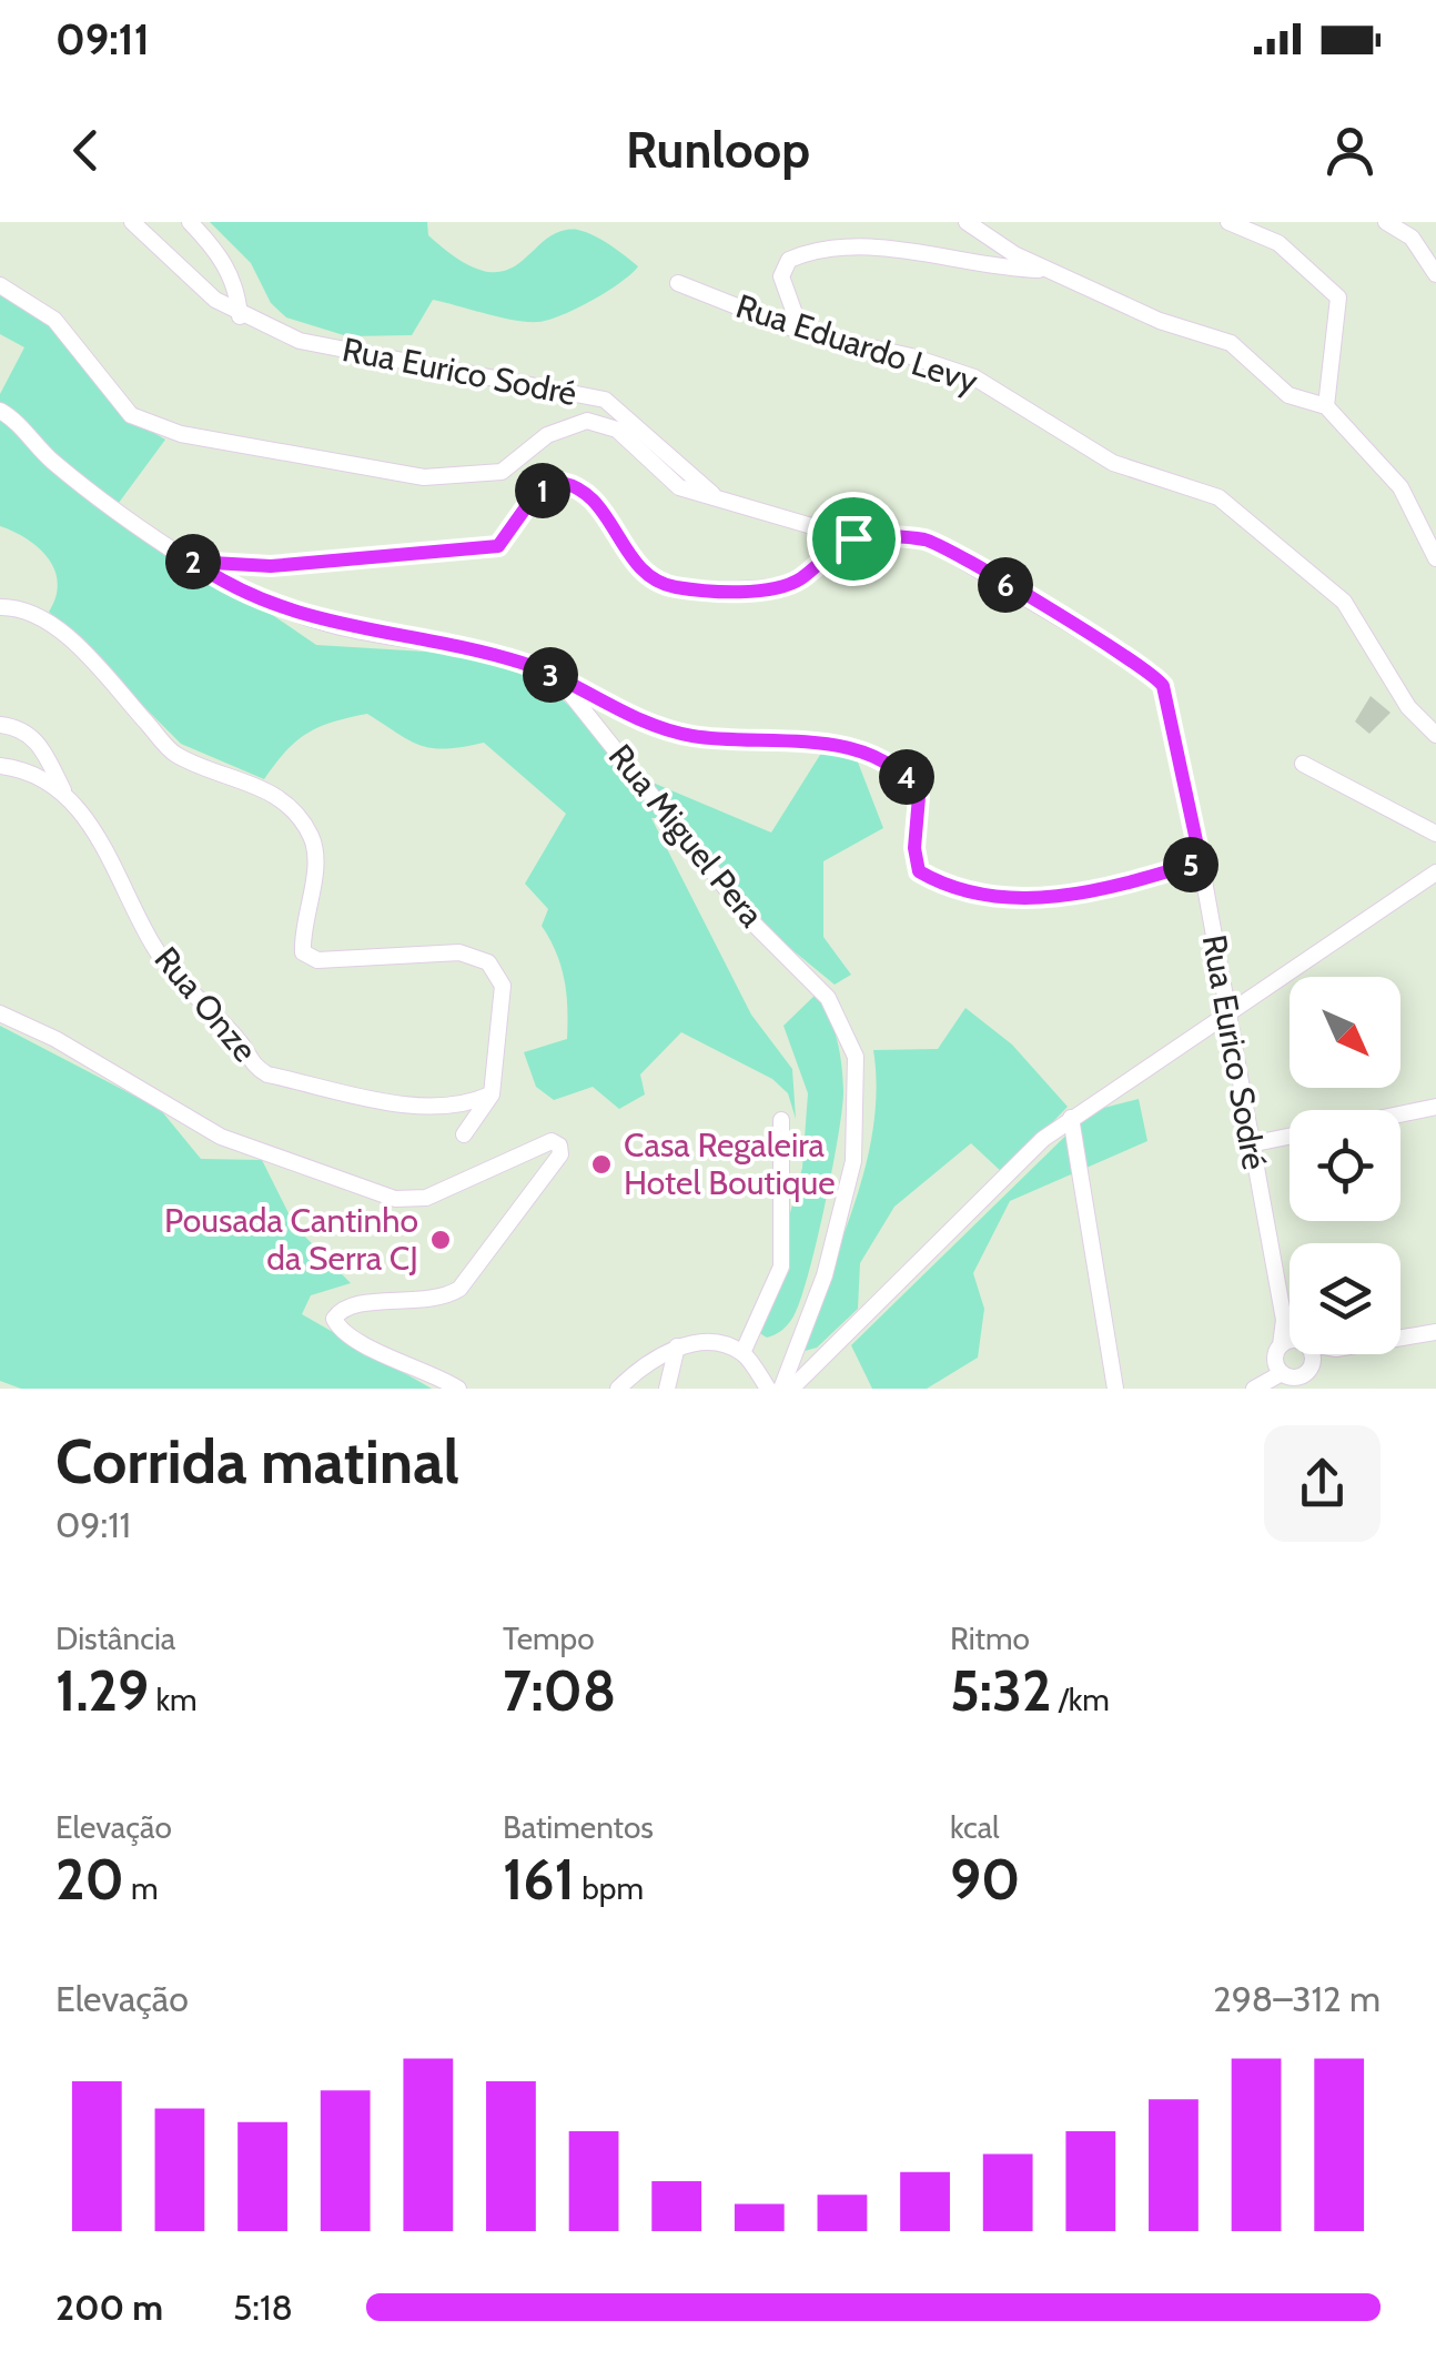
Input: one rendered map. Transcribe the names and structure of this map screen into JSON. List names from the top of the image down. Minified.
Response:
{"streets":{"street":["Rua Eduardo Levy","Rua Eurico Sodré","Rua Miguel Pera","Rua Onze"]},"places":["Casa Regaleira Hotel Boutique","Pousada Cantinho da Serra CJ"],"north":"bottom right","page":{"status":"09:11","header":"Runloop","pins":["1","2","6","3","4","5"],"heading":["Corrida matinal","09:11"],"stats":[["Distância","1.29 km"],["Tempo","7:08"],["Ritmo","5:32 /km"],["Elevação","20 m"],["Batimentos","161 bpm"],["kcal","90"]],"chart":["Elevação","298–312 m"],"list":[{"name":"200 m","note":"5:18"}]}}
